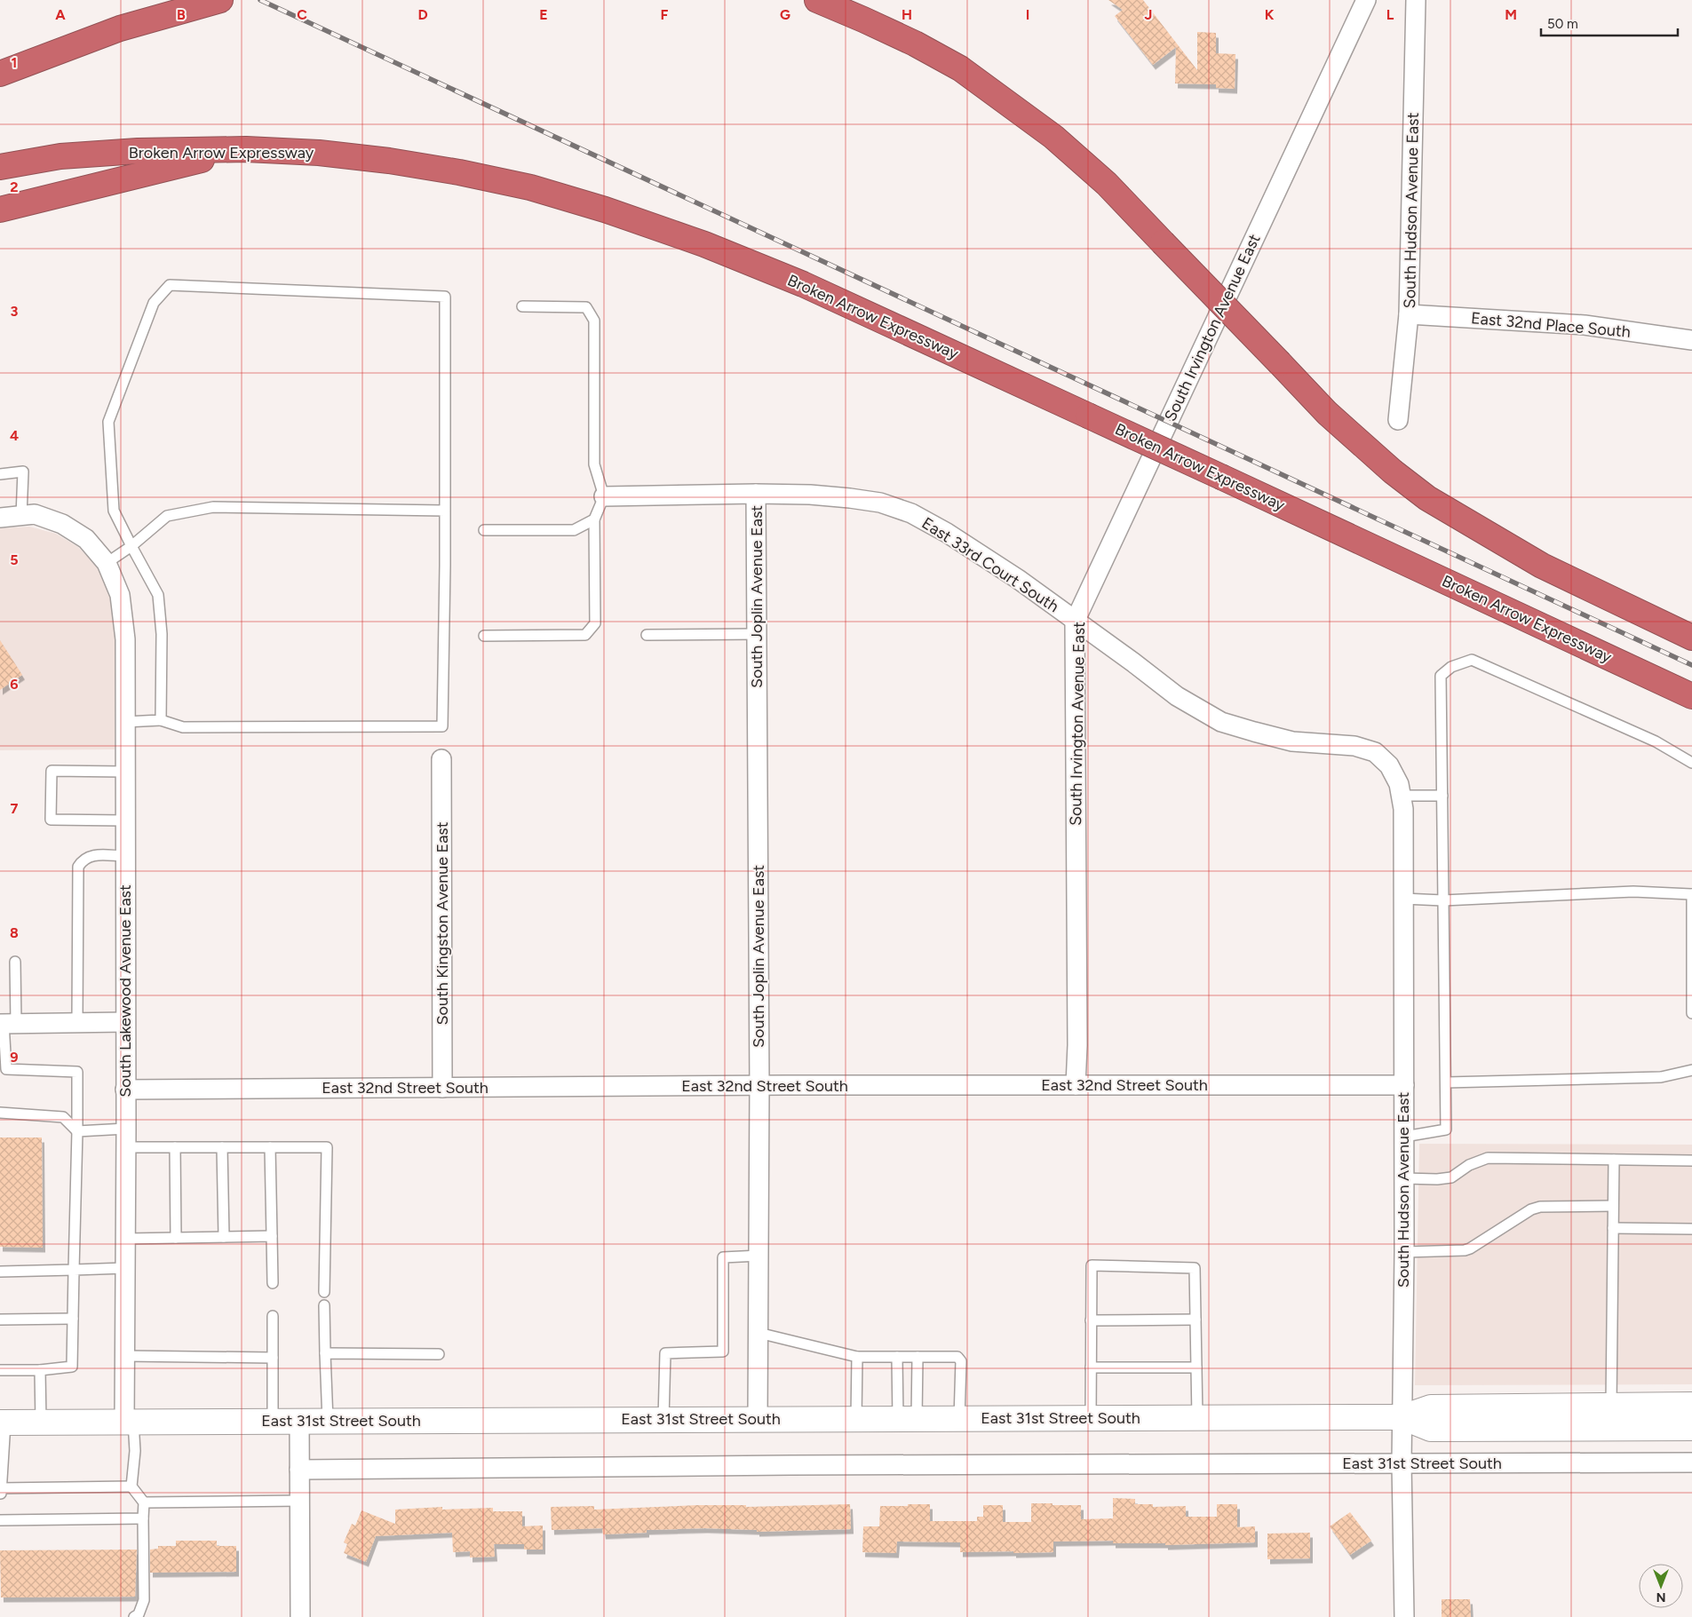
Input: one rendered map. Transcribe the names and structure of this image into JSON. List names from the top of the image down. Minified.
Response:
{"streets":{"highway":["Broken Arrow Expressway"],"main road":["East 31st Street South"],"street":["South Hudson Avenue East","East 32nd Place South","South Irvington Avenue East","East 33rd Court South","South Joplin Avenue East","South Kingston Avenue East","South Lakewood Avenue East","East 32nd Street South"]},"crossings":[["South Hudson Avenue East","East 32nd Place South"],["South Hudson Avenue East","East 33rd Court South"],["South Hudson Avenue East","East 32nd Street South"],["South Hudson Avenue East","East 31st Street South"],["South Irvington Avenue East","East 33rd Court South"],["South Irvington Avenue East","East 32nd Street South"],["East 33rd Court South","South Joplin Avenue East"],["South Joplin Avenue East","East 32nd Street South"],["South Joplin Avenue East","East 31st Street South"],["South Kingston Avenue East","East 32nd Street South"],["South Lakewood Avenue East","East 32nd Street South"],["South Lakewood Avenue East","East 31st Street South"]],"scale_bar":"50 m","north":"bottom","grid":{"columns":["A","B","C","D","E","F","G","H","I","J","K","L","M"],"rows":["1","2","3","4","5","6","7","8","9"]}}
